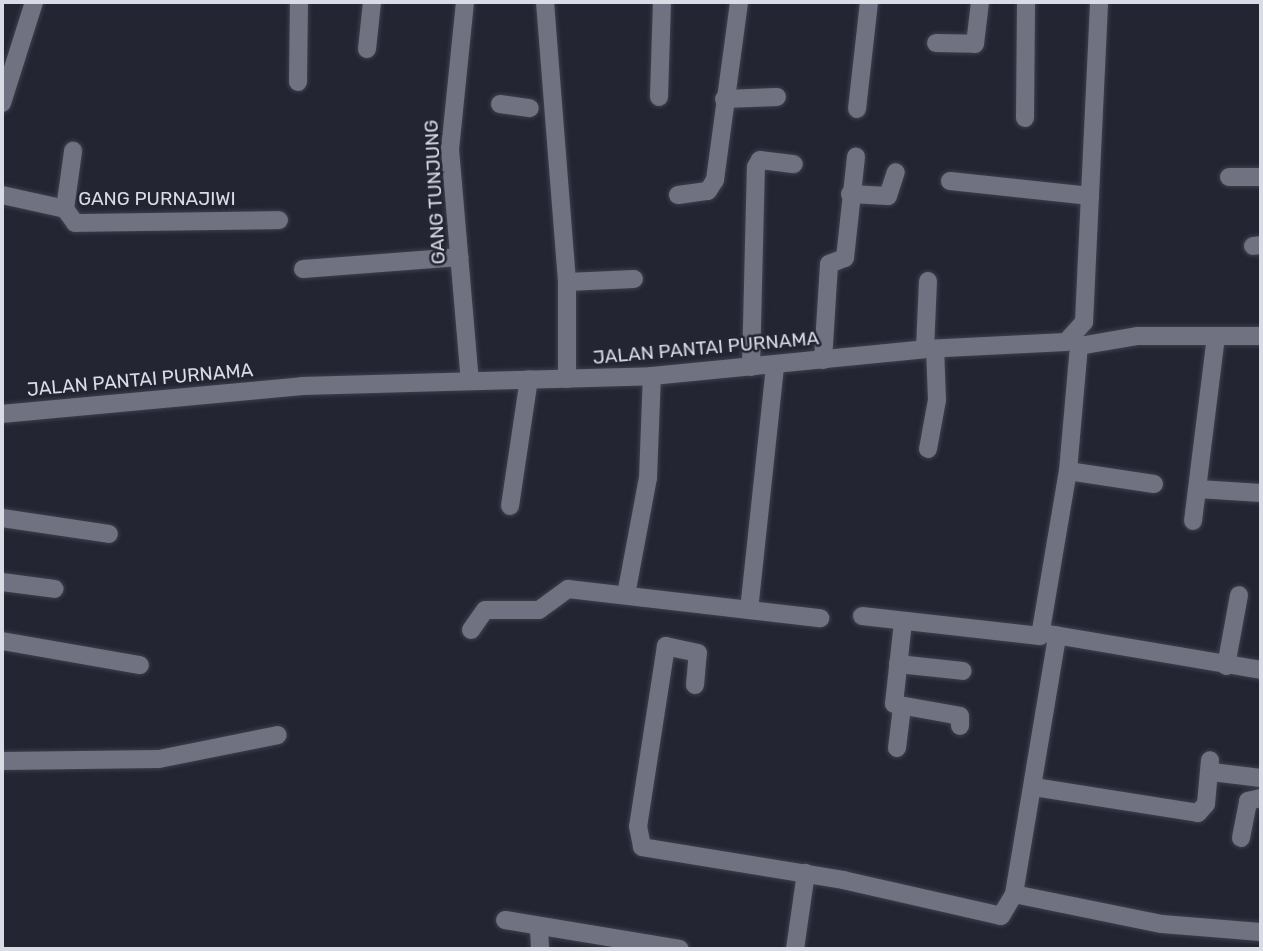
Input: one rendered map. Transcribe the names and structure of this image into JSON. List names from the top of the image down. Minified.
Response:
{"streets":{"street":["GANG TUNJUNG","GANG PURNAJIWI","JALAN PANTAI PURNAMA"]},"crossings":[["GANG TUNJUNG","JALAN PANTAI PURNAMA"]]}
